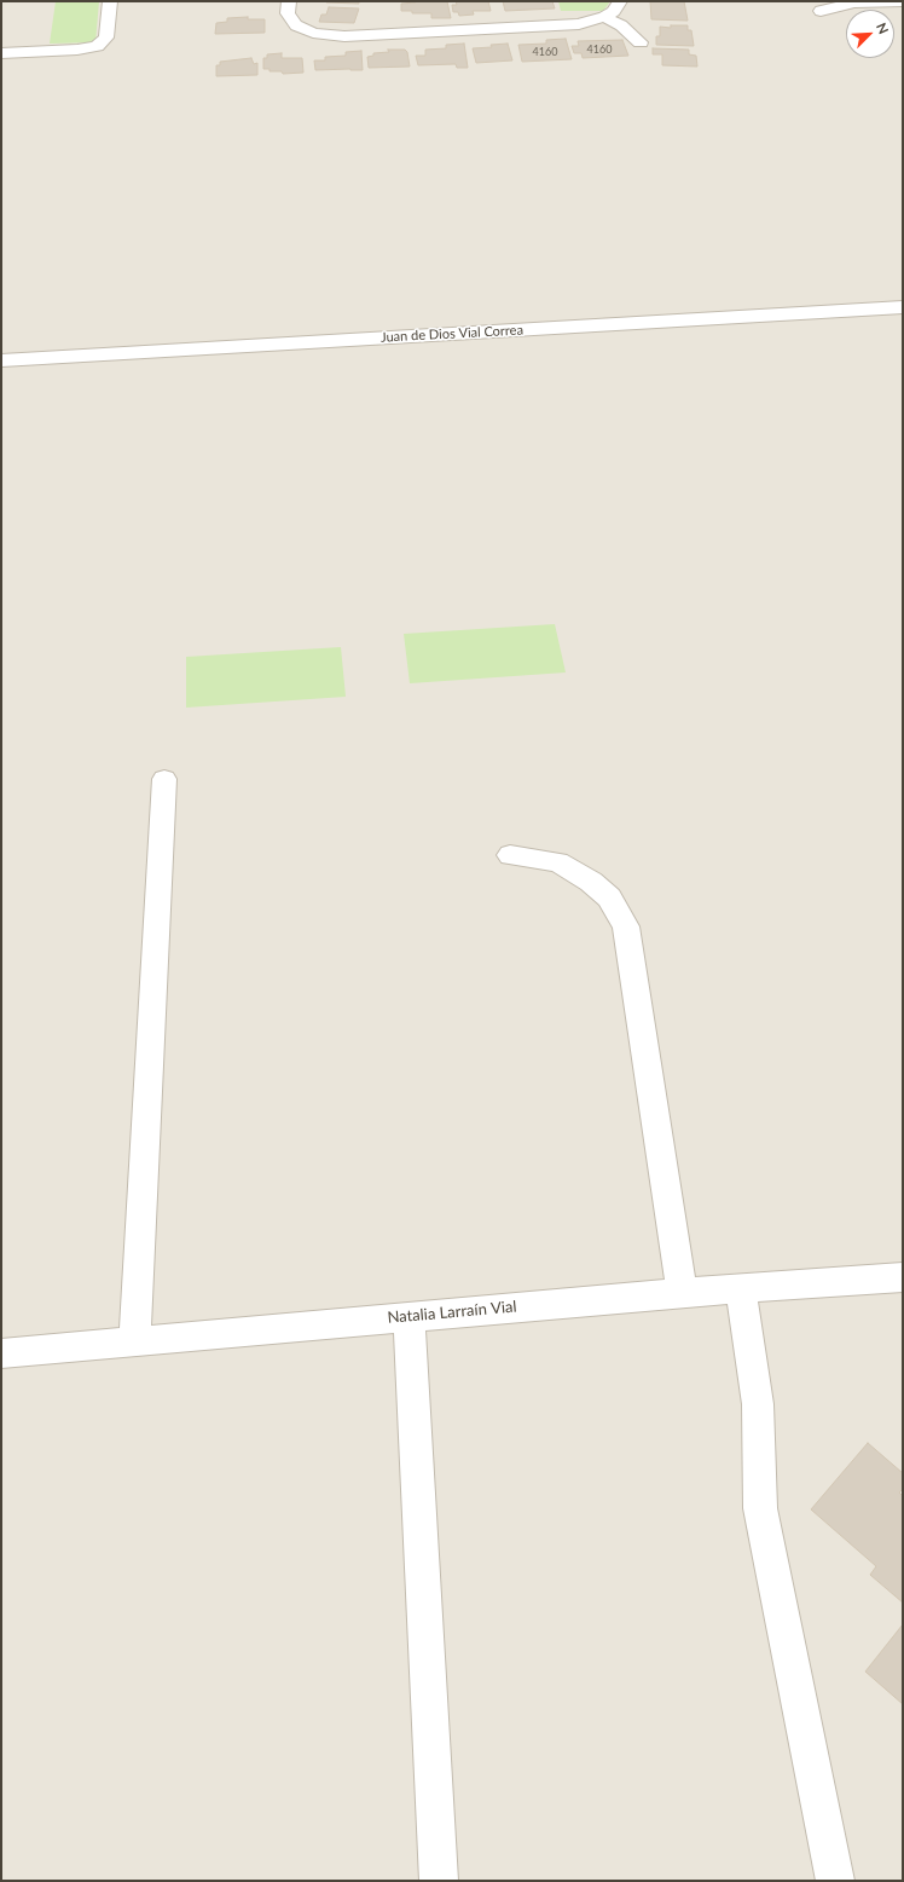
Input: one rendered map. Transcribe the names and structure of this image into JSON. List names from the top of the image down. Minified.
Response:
{"streets":{"street":["Juan de Dios Vial Correa","Natalia Larraín Vial"]},"house_numbers":["4160","4160"],"north":"top right"}
